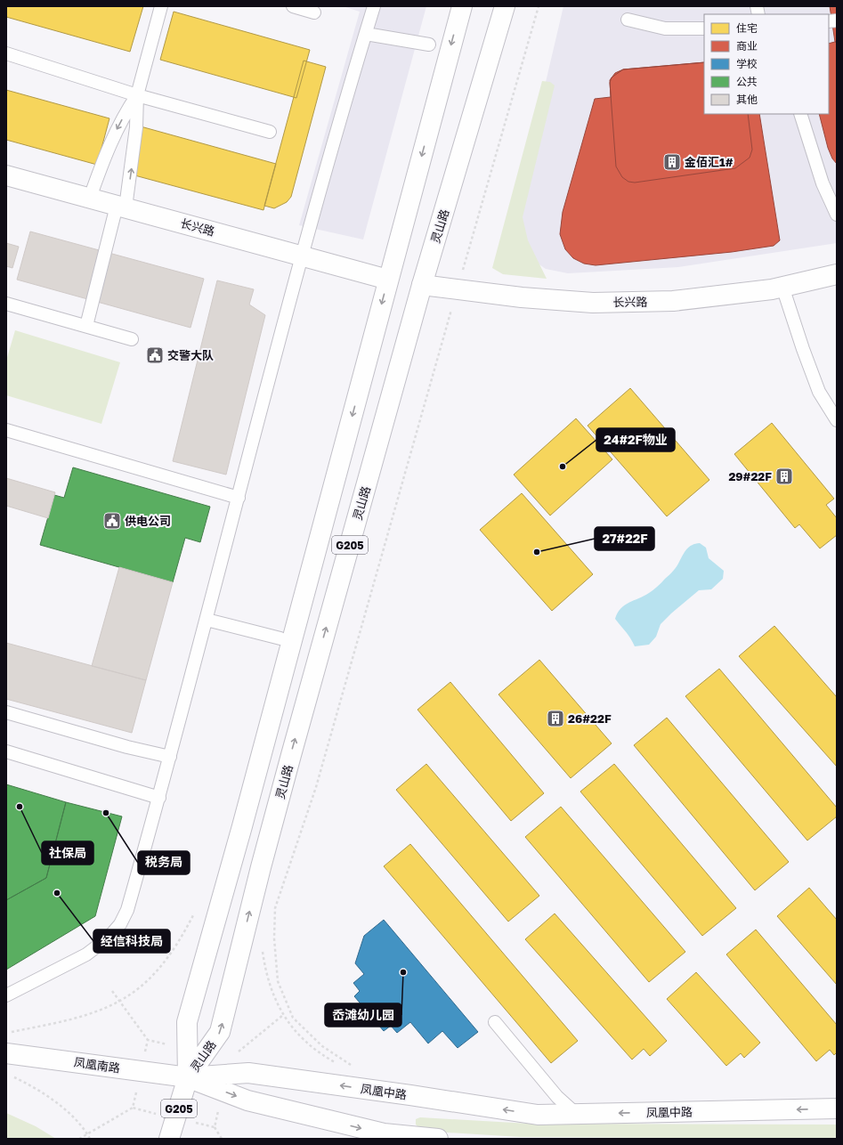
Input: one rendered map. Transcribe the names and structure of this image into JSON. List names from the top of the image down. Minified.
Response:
{"streets":{"main road":["灵山路","长兴路","G205","凤凰南路","凤凰中路"]},"crossings":[["灵山路","长兴路"],["灵山路","凤凰南路"],["灵山路","凤凰中路"],["凤凰南路","凤凰中路"]],"places":{"building":["金佰汇1#","29#22F","26#22F"],"public building":["交警大队","供电公司"],"other":["24#2F物业","27#22F","社保局","税务局","经信科技局","岙滩幼儿园"]},"legend":["住宅","商业","学校","公共","其他"]}
